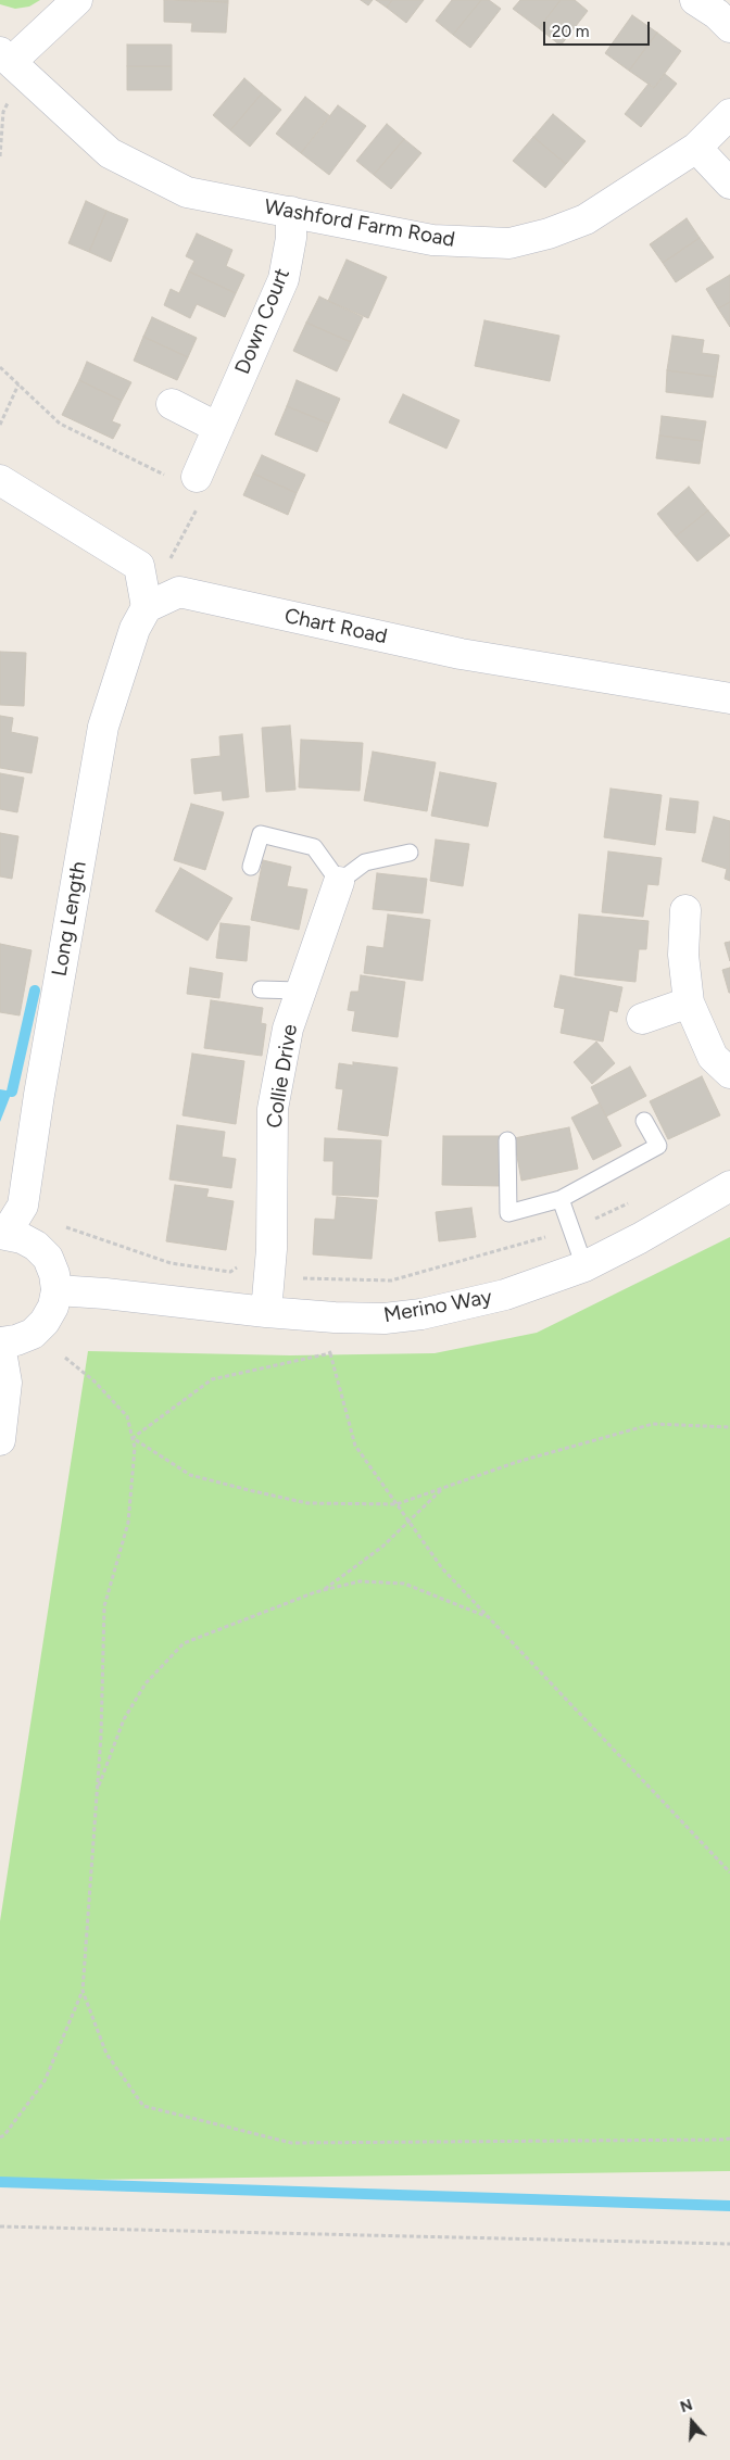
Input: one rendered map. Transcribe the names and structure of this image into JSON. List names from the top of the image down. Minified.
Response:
{"streets":{"street":["Washford Farm Road","Down Court","Chart Road","Long Length","Collie Drive","Merino Way"]},"crossings":[["Washford Farm Road","Down Court"],["Chart Road","Long Length"],["Collie Drive","Merino Way"]],"scale_bar":"20 m","north":"top"}
